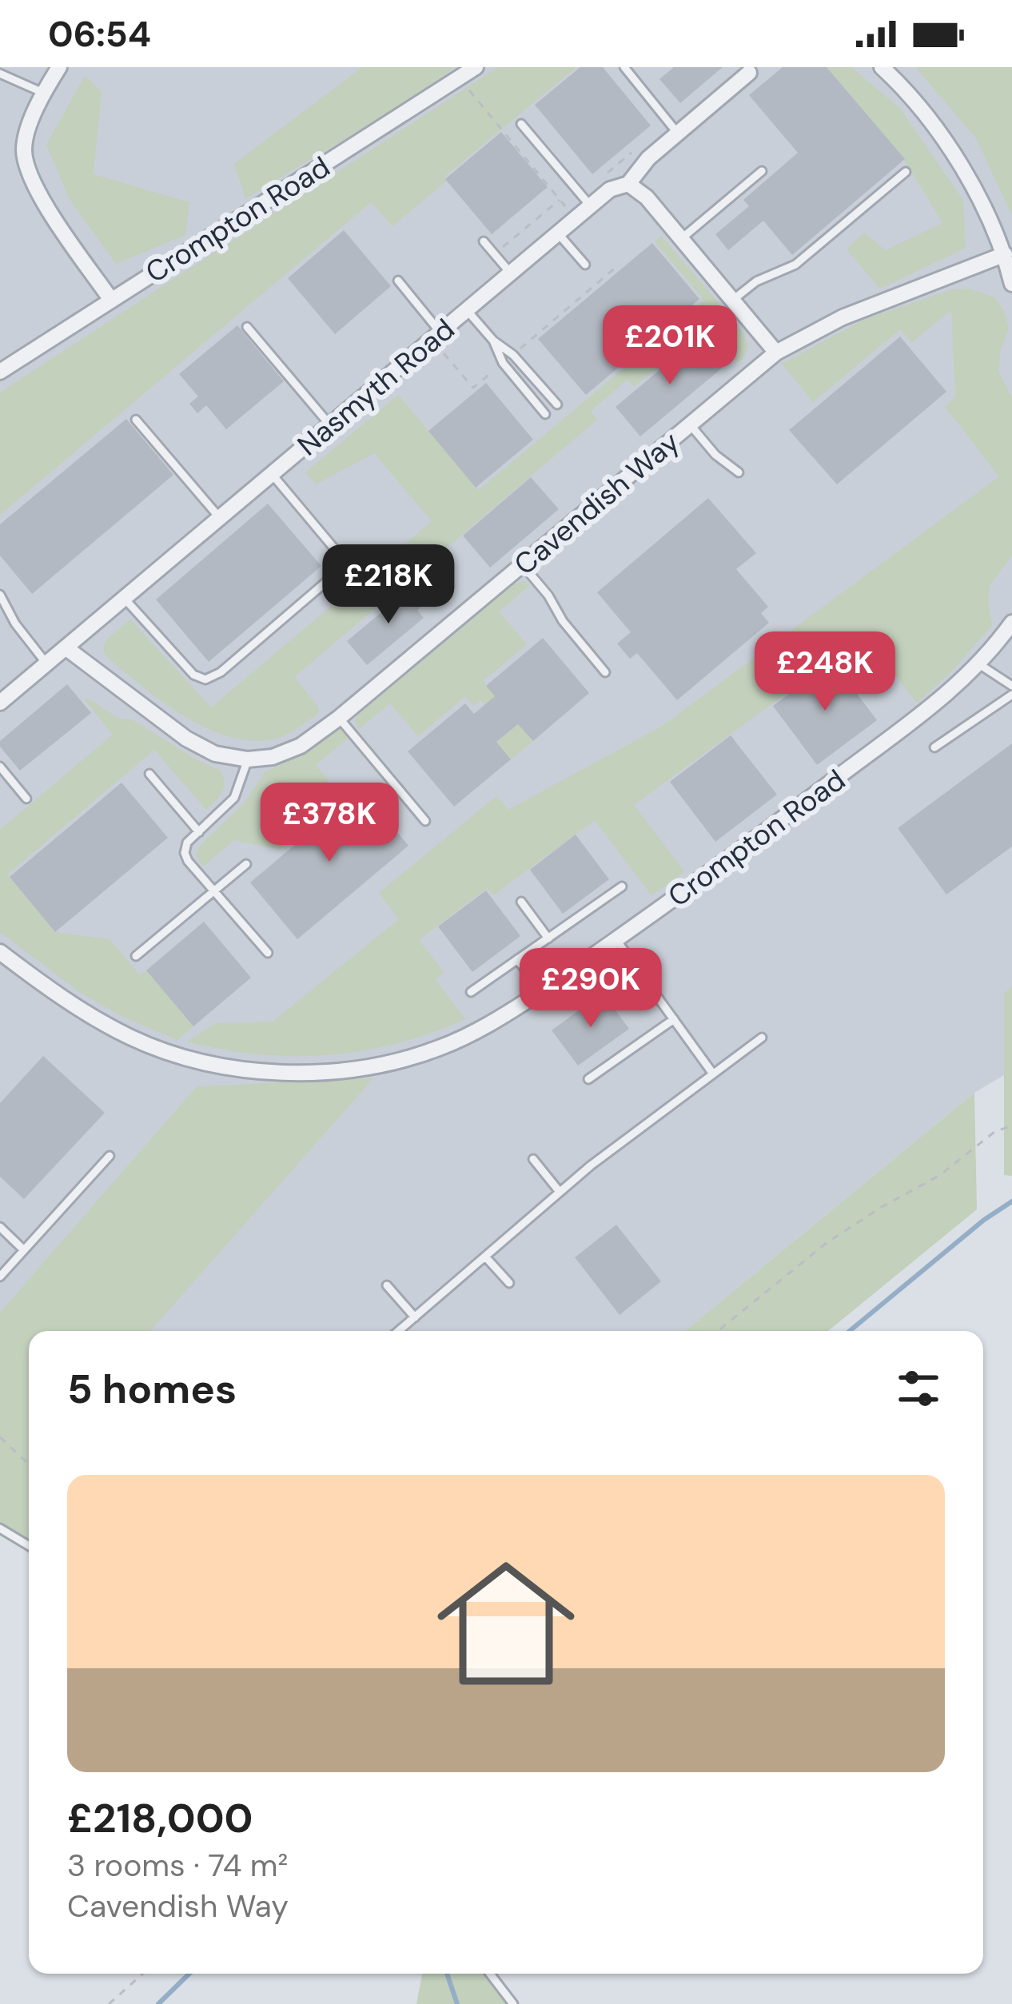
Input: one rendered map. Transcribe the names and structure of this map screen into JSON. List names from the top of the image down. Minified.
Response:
{"streets":{"street":["Crompton Road","Nasmyth Road","Cavendish Way"]},"crossings":[["Nasmyth Road","Cavendish Way"]],"page":{"status":"06:54","price":["£201K","£218K","£248K","£378K","£290K"],"heading":"5 homes","list":[{"name":"£218,000","note":"3 rooms · 74 m² · Cavendish Way"}]}}
